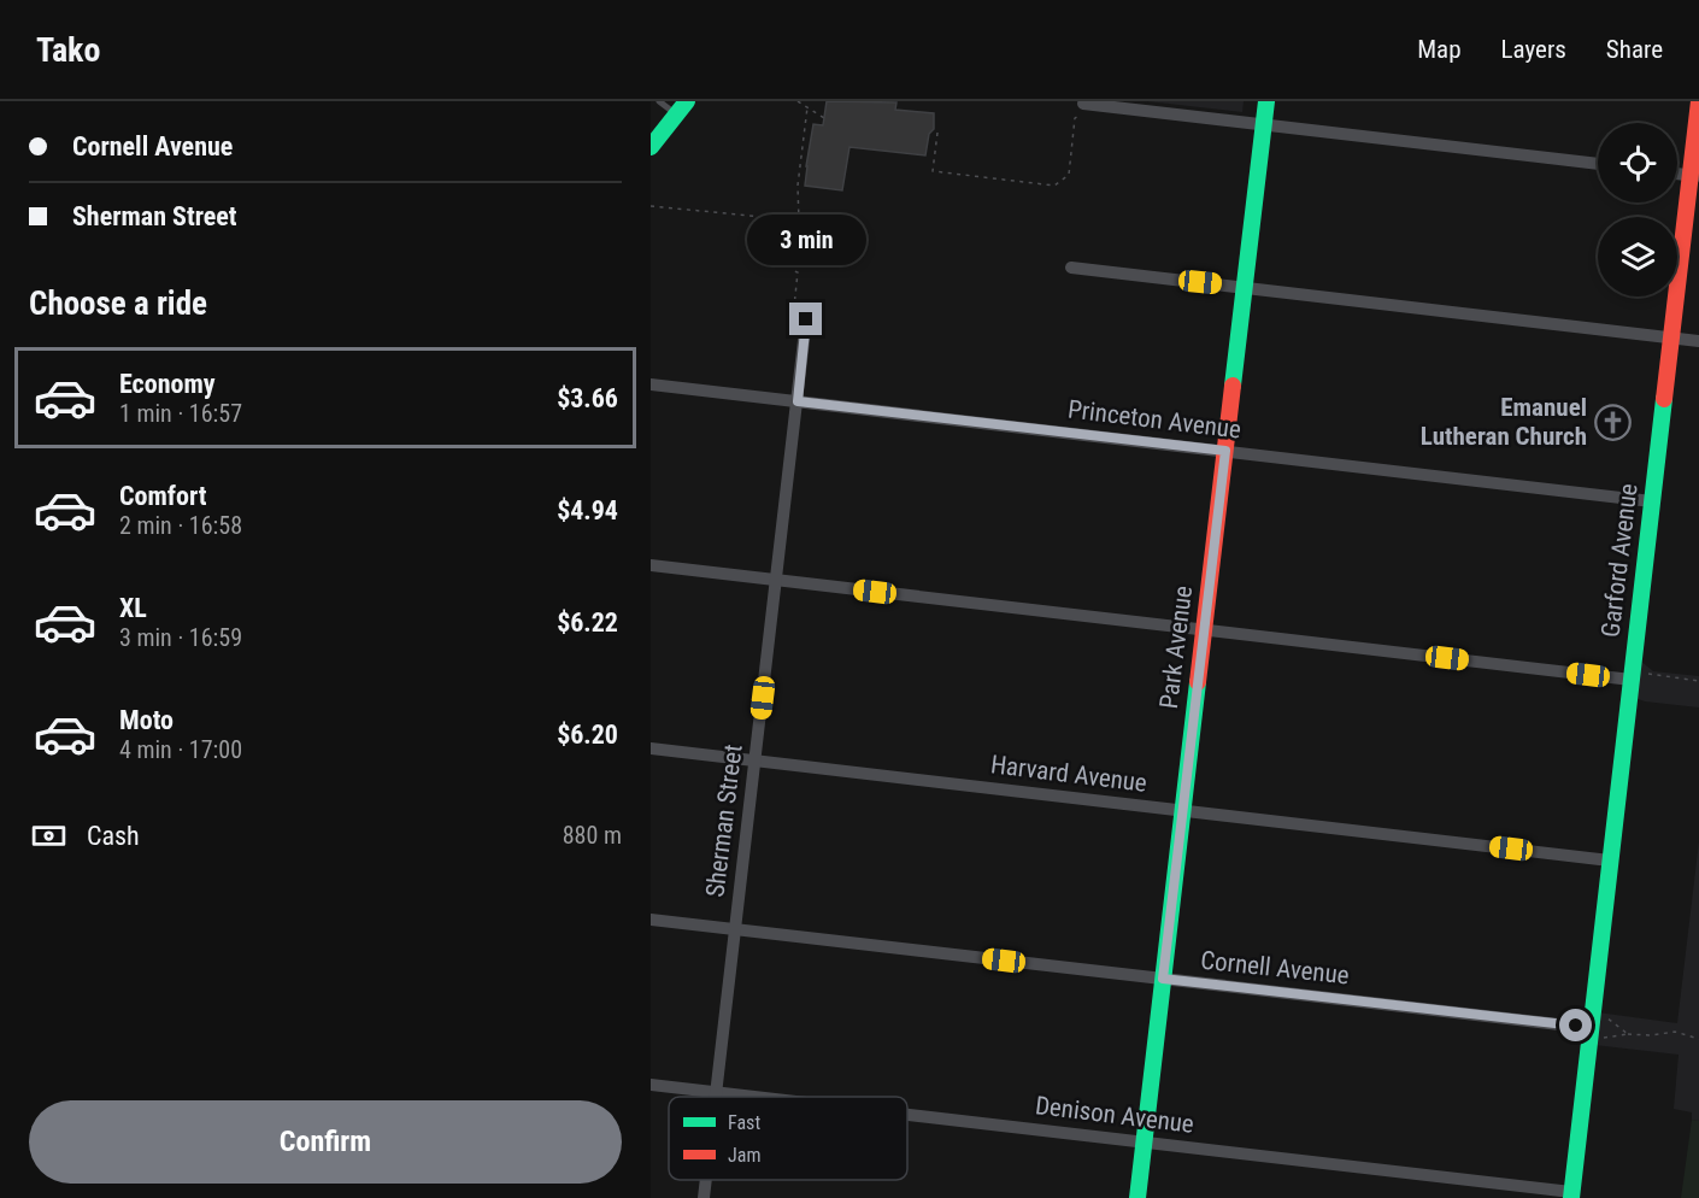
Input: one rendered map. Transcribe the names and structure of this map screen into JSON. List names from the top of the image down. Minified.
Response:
{"streets":{"street":["Princeton Avenue","Garford Avenue","Park Avenue","Harvard Avenue","Sherman Street","Cornell Avenue","Denison Avenue"]},"crossings":[["Princeton Avenue","Garford Avenue"],["Princeton Avenue","Park Avenue"],["Princeton Avenue","Sherman Street"],["Garford Avenue","Harvard Avenue"],["Garford Avenue","Cornell Avenue"],["Garford Avenue","Denison Avenue"],["Park Avenue","Harvard Avenue"],["Park Avenue","Cornell Avenue"],["Park Avenue","Denison Avenue"],["Harvard Avenue","Sherman Street"],["Sherman Street","Cornell Avenue"],["Sherman Street","Denison Avenue"]],"places":{"church":["Emanuel Lutheran Church"]},"legend":["Fast","Jam"],"page":{"header":"Tako","nav":["Map","Layers","Share"],"banner":["Cornell Avenue","Sherman Street"],"bubble":"3 min","heading":"Choose a ride","list":[{"name":"Economy","note":"1 min · 16:57","value":"$3.66"},{"name":"Comfort","note":"2 min · 16:58","value":"$4.94"},{"name":"XL","note":"3 min · 16:59","value":"$6.22"},{"name":"Moto","note":"4 min · 17:00","value":"$6.20"}],"pay":["Cash","880 m"],"buttons":"Confirm"}}
